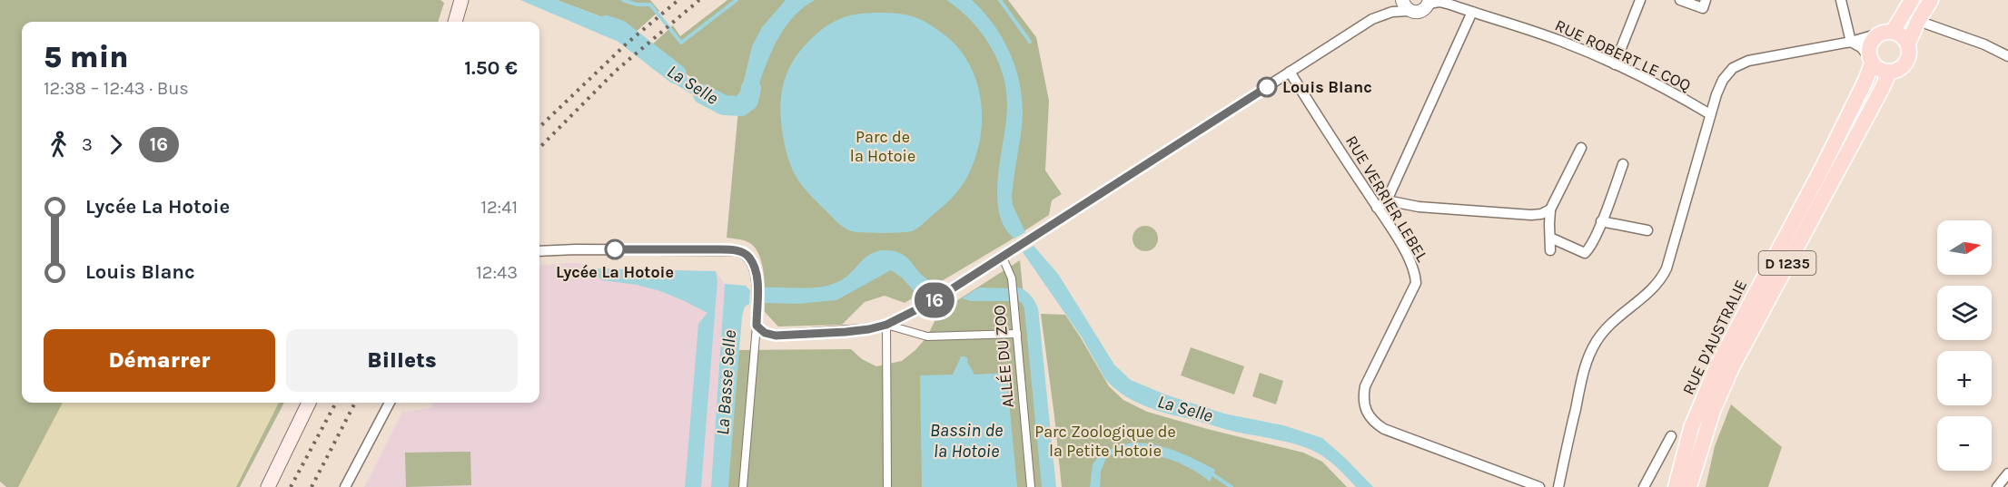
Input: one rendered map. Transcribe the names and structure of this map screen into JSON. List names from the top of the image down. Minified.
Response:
{"streets":{"main road":["D 1235","RUE D'AUSTRALIE"],"street":["RUE ROBERT LE COQ","RUE VERRIER LEBEL","ALLÉE DU ZOO"]},"water":["La Selle","La Basse Selle","Bassin de la Hotoie"],"parks":["Parc de la Hotoie","Parc Zoologique de la Petite Hotoie"],"places":["Louis Blanc","Lycée La Hotoie"],"lines":["bus line 16"],"north":"right","page":{"on_map":"16","heading":["5 min","12:38 – 12:43 · Bus","1.50 €"],"legs":["3","16"],"list":[{"name":"Lycée La Hotoie","value":"12:41"},{"name":"Louis Blanc","value":"12:43"}],"map_buttons":["+","−"],"buttons":["Démarrer","Billets"]}}
